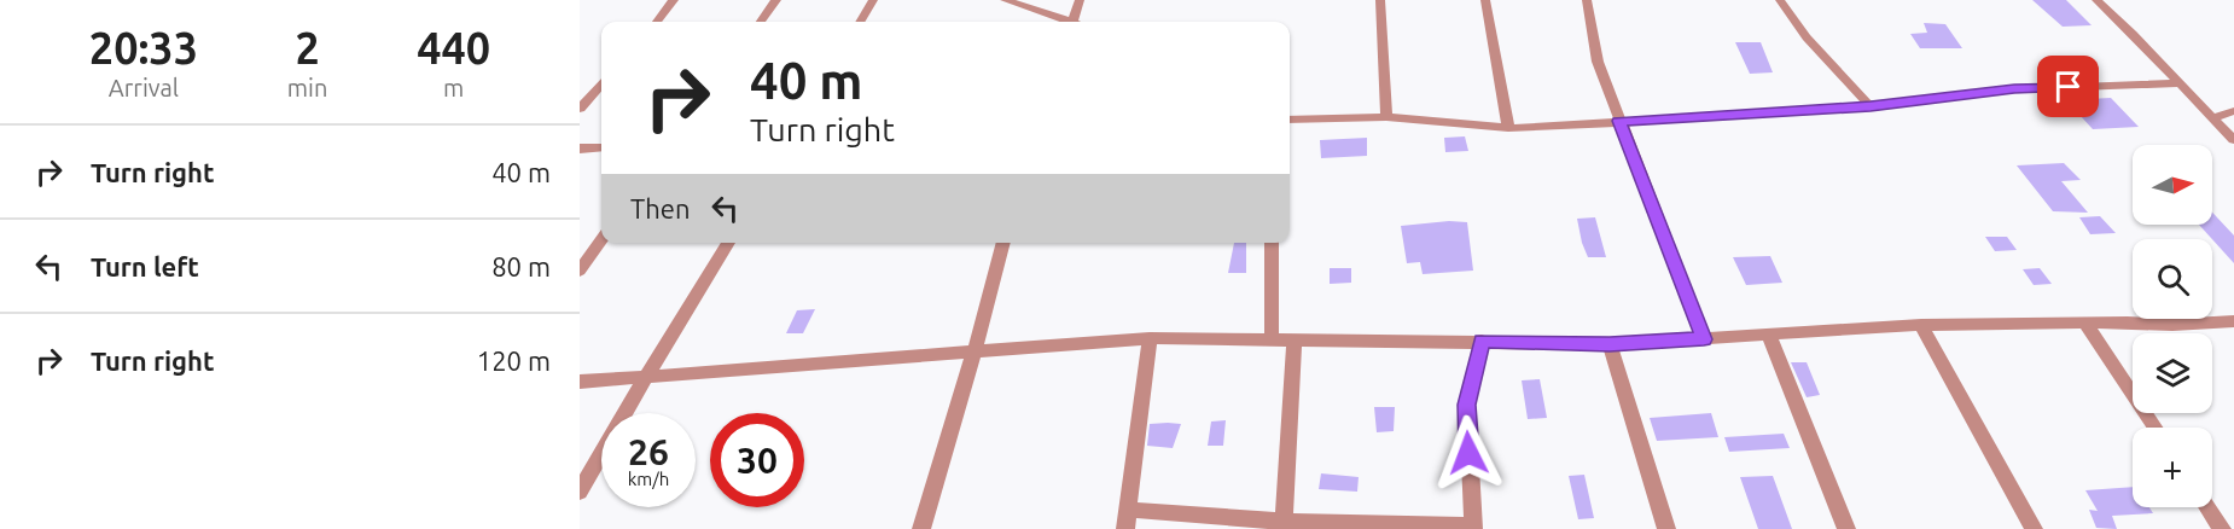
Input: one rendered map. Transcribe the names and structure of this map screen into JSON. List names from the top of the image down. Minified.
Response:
{"north":"right","page":{"eta":["20:33","Arrival","2","min","440","m"],"turn":["40 m","Turn right"],"list":[{"name":"Turn right","value":"40 m"},{"name":"Turn left","value":"80 m"},{"name":"Turn right","value":"120 m"}],"map_buttons":"+","then":"Then","speed":"26 km/h","limit":"30"}}
